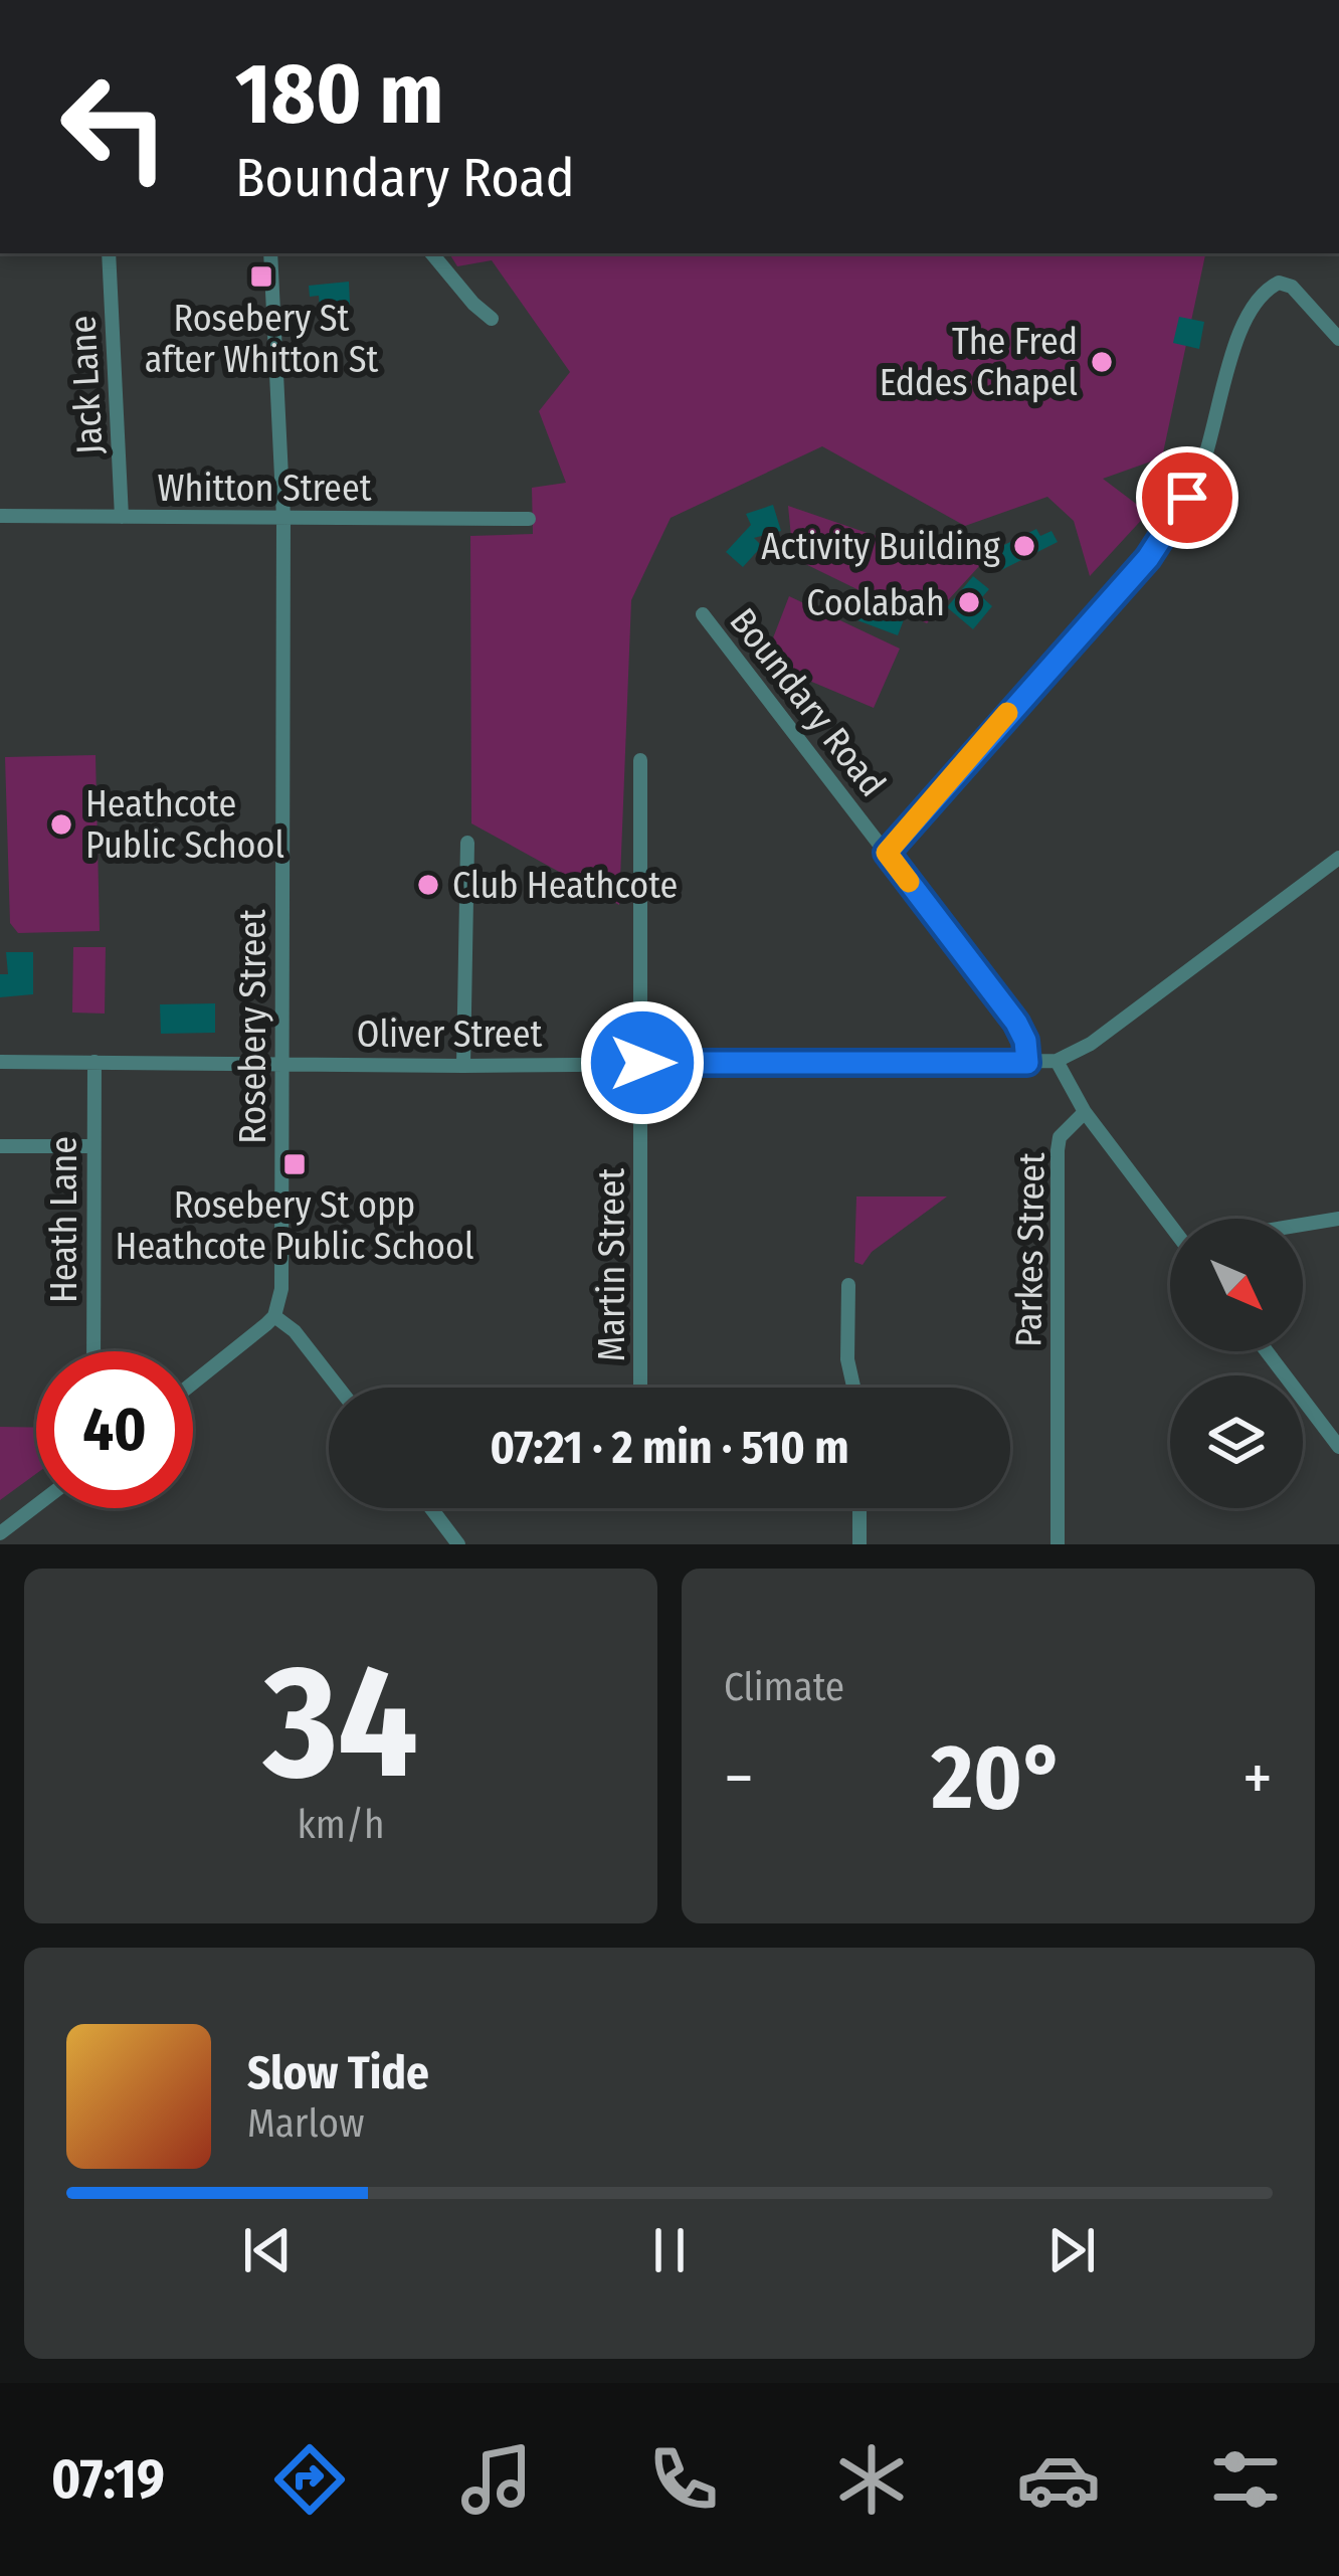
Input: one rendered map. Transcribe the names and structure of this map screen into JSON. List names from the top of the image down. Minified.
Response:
{"streets":{"street":["Jack Lane","Whitton Street","Boundary Road","Rosebery Street","Oliver Street","Heath Lane","Parkes Street","Martin Street"]},"crossings":[["Jack Lane","Whitton Street"],["Whitton Street","Rosebery Street"],["Boundary Road","Oliver Street"],["Rosebery Street","Oliver Street"],["Oliver Street","Heath Lane"],["Oliver Street","Martin Street"]],"places":{"transit":["Rosebery St after Whitton St","Rosebery St opp Heathcote Public School"],"other":["The Fred Eddes Chapel","Activity Building","Coolabah","Heathcote Public School","Club Heathcote"]},"north":"bottom right","page":{"turn":["180 m","Boundary Road"],"limit":"40","trip":"07:21 · 2 min · 510 m","tile":[["34","km/h"],"Climate"],"heat":["−","20°","+"],"song":["Slow Tide","Marlow"],"tabs":"07:19"}}
